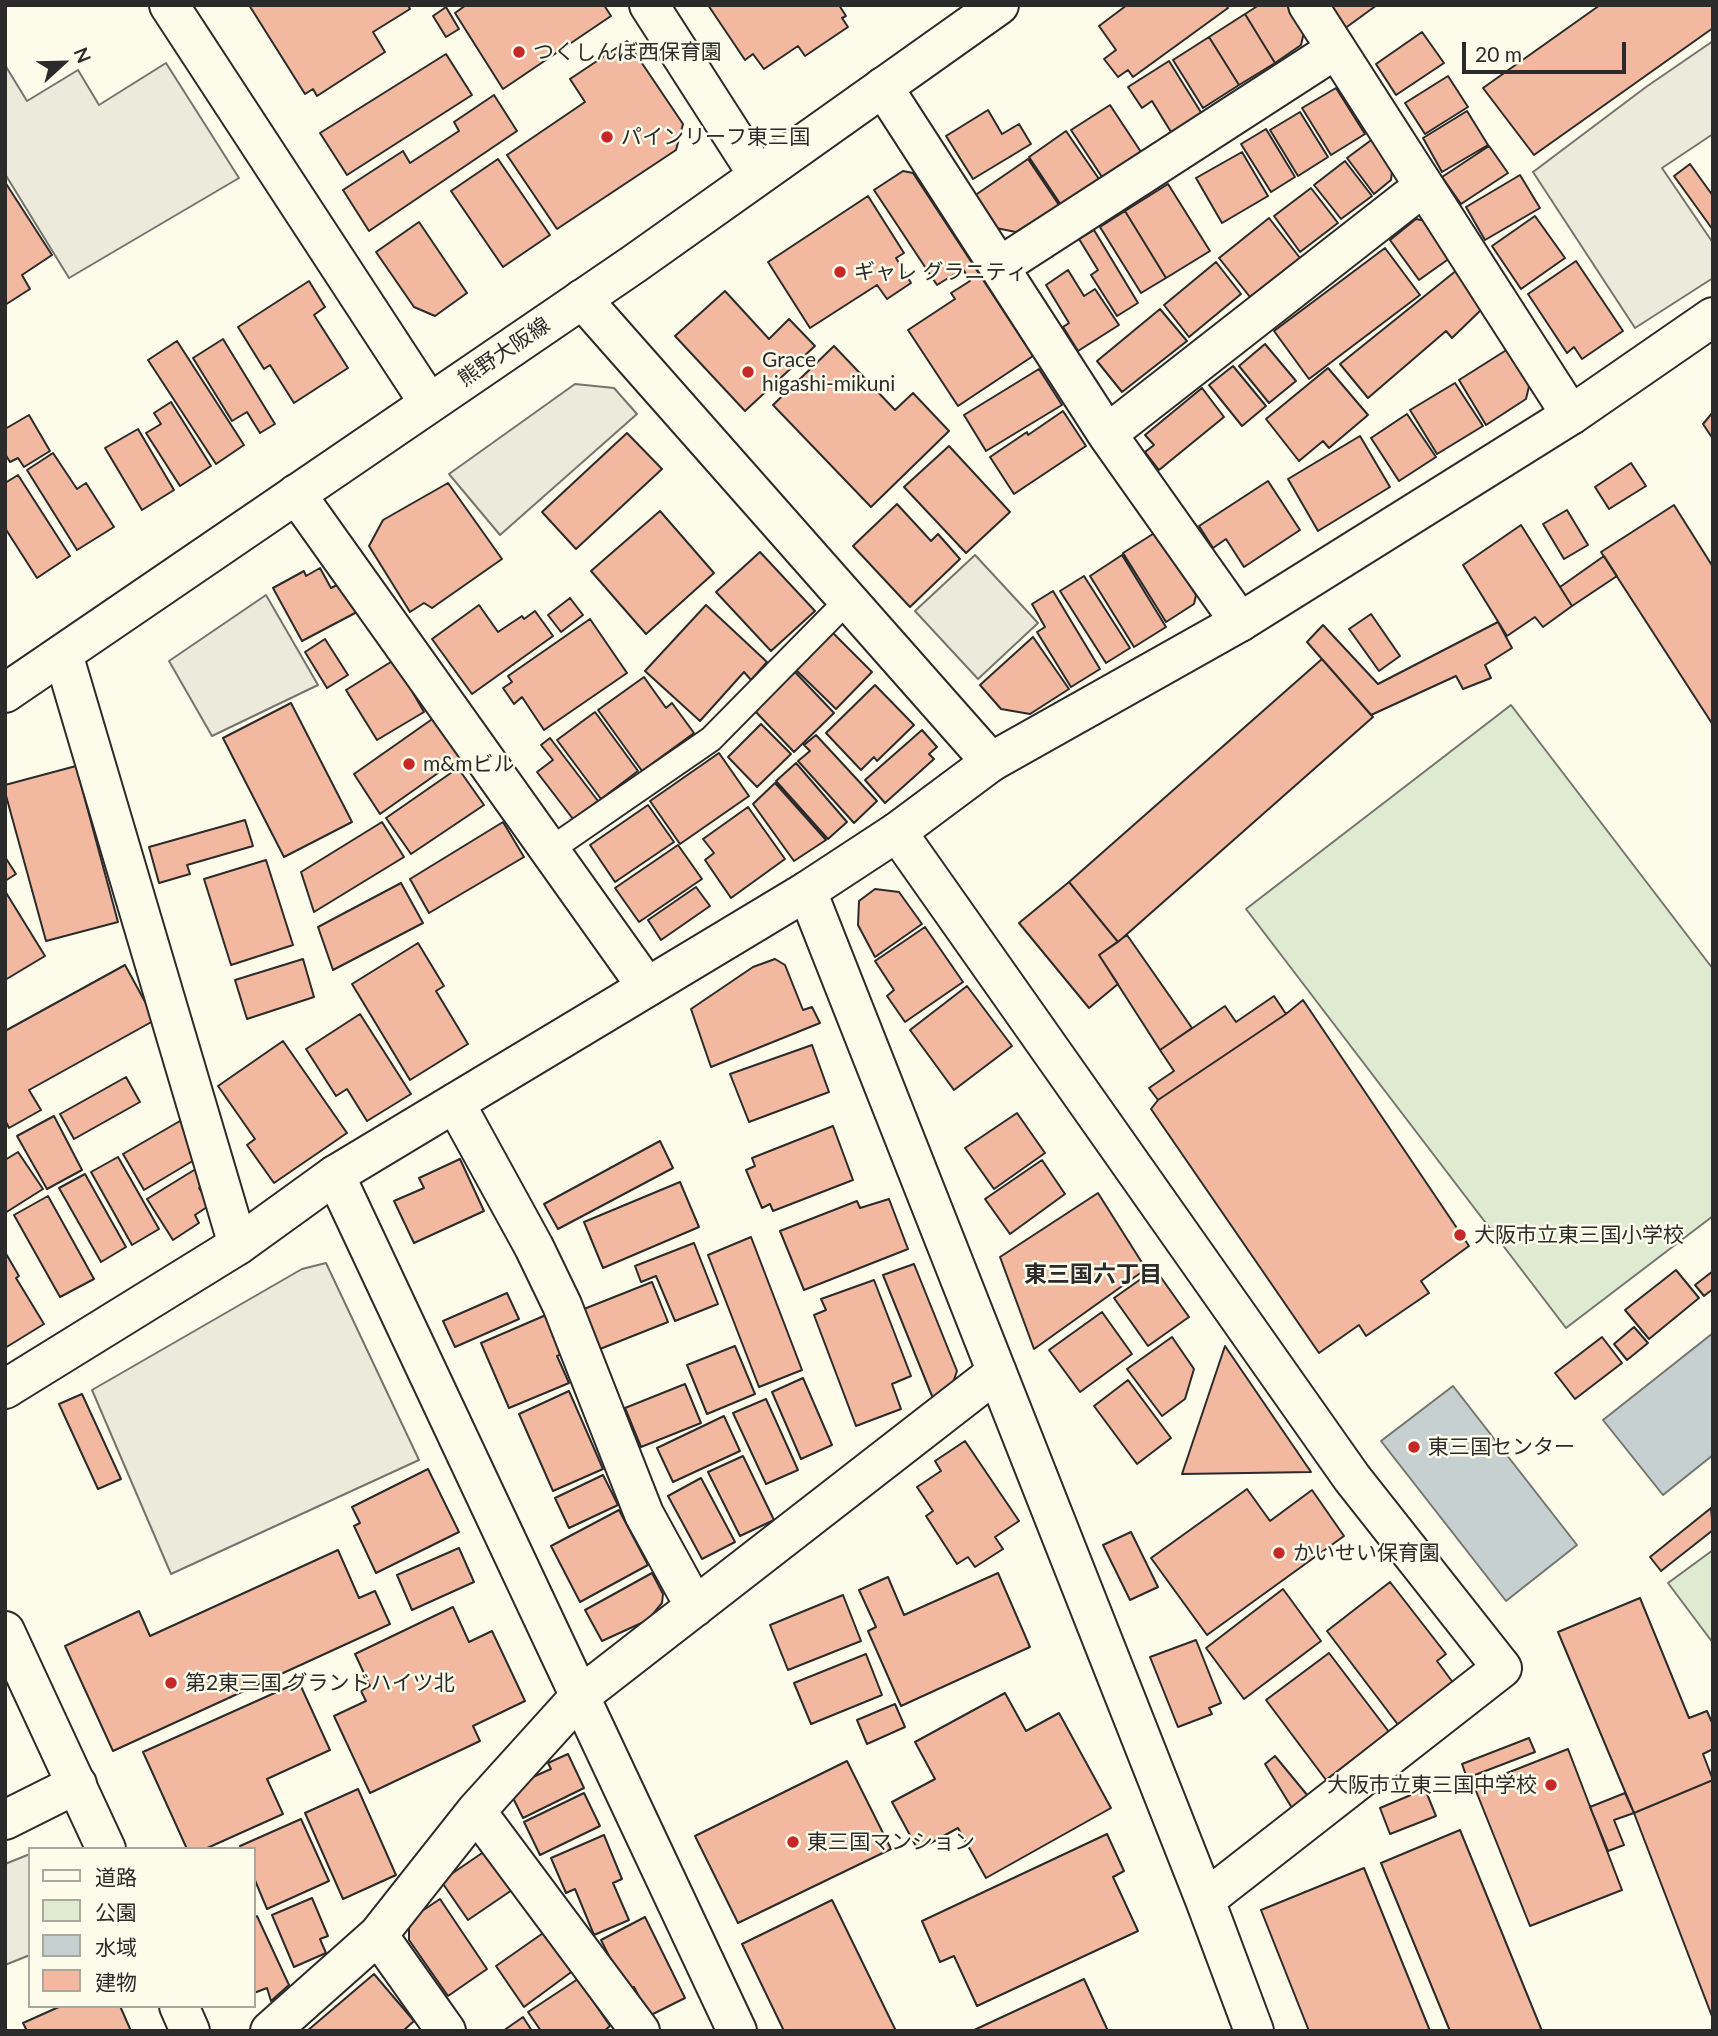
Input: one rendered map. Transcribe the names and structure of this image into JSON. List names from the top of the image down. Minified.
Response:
{"streets":{"street":["熊野大阪線"]},"districts":["東三国六丁目"],"places":["つくしんぼ西保育園","パインリーフ東三国","ギャレ グラニティ","Grace higashi-mikuni","m&mビル","大阪市立東三国小学校","東三国センター","かいせい保育園","第2東三国 グランドハイツ北","大阪市立東三国中学校","東三国マンション"],"legend":["道路","公園","水域","建物"],"scale_bar":"20 m","north":"right"}
